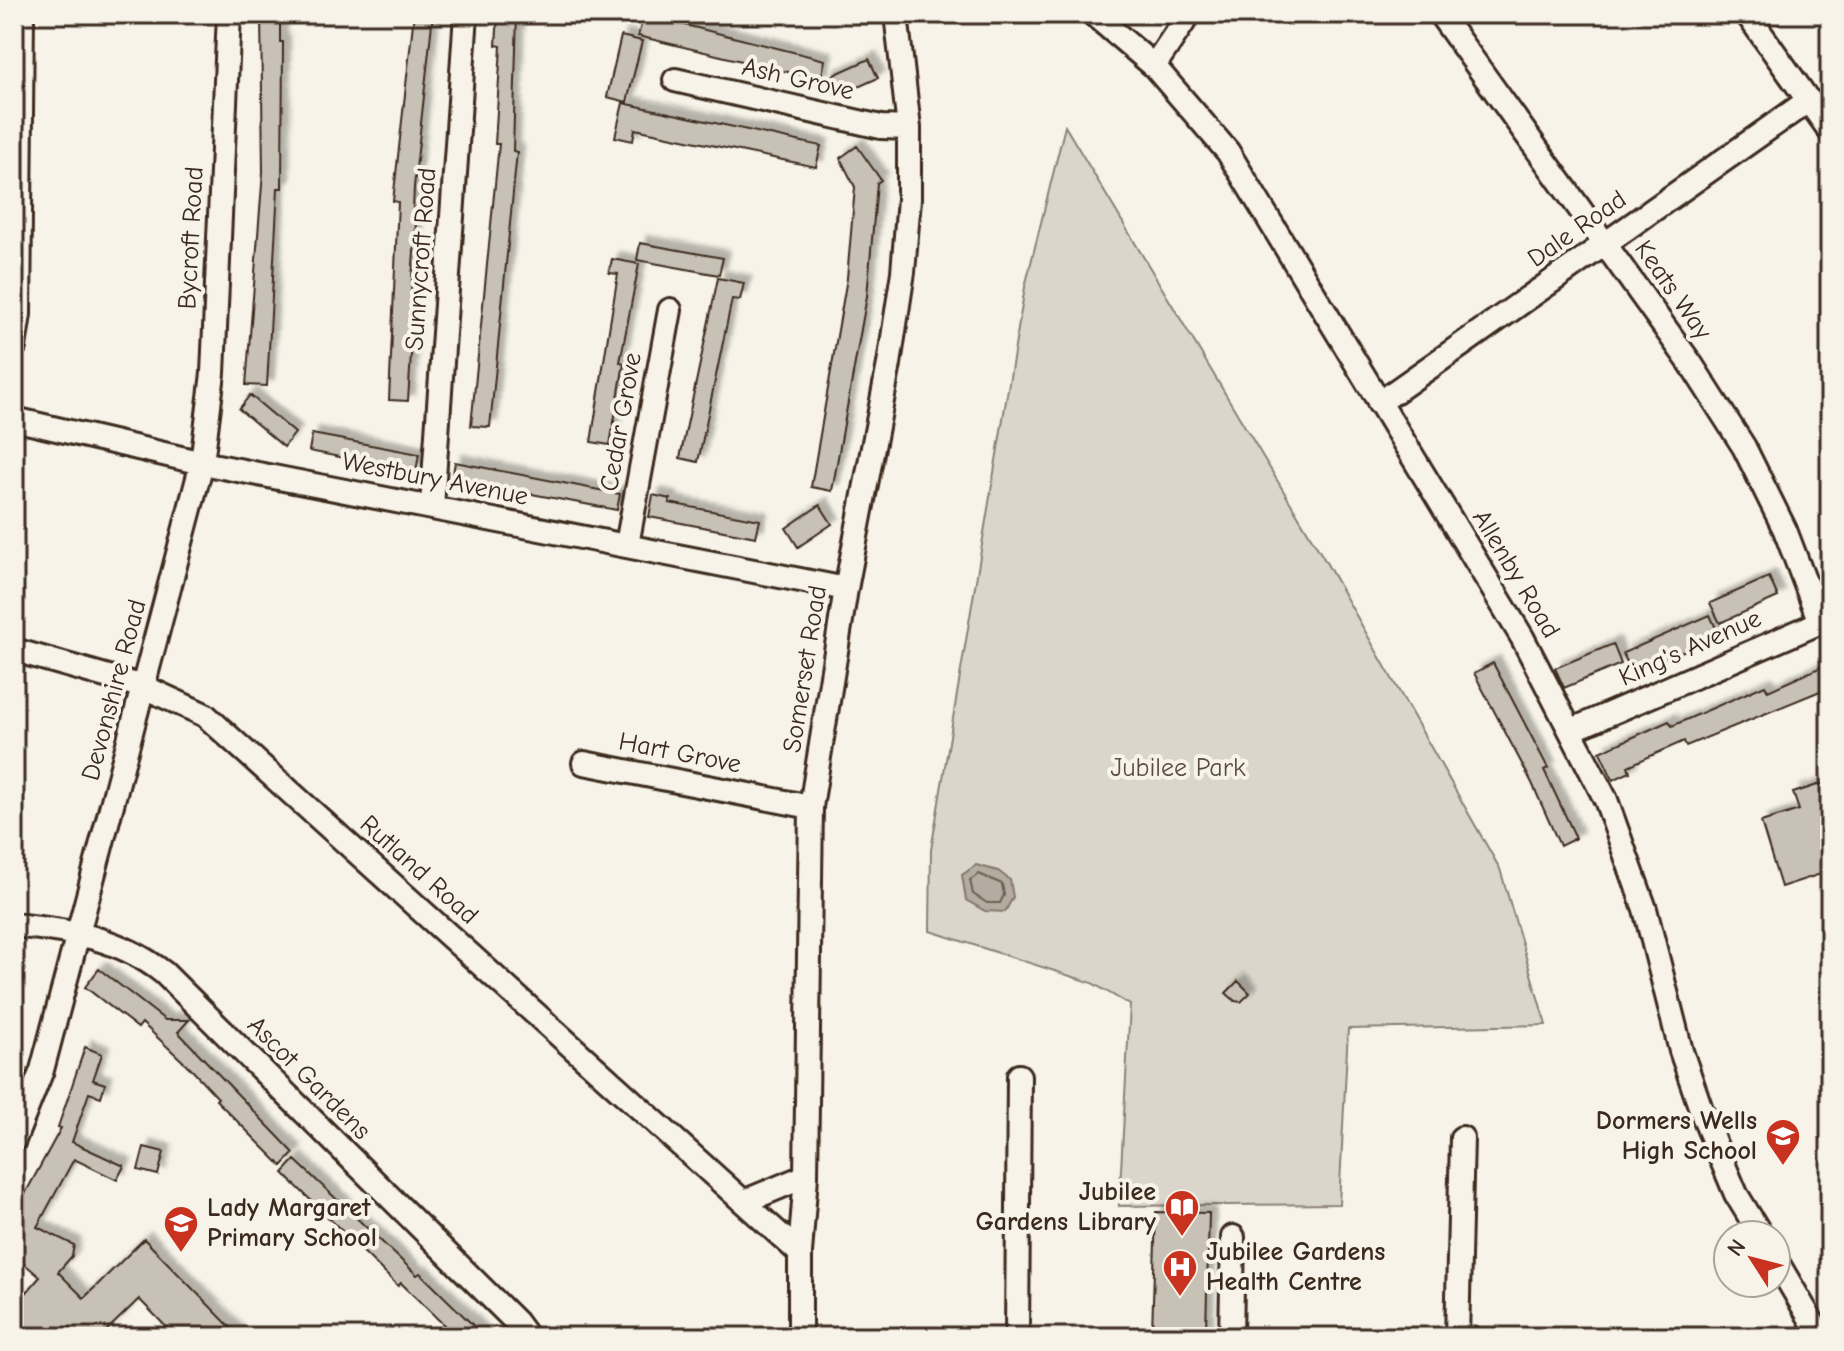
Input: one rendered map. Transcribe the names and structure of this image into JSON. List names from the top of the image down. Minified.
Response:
{"streets":{"street":["Ash Grove","Dale Road","Bycroft Road","Sunnycroft Road","Keats Way","Cedar Grove","Westbury Avenue","Allenby Road","King's Avenue","Somerset Road","Devonshire Road","Hart Grove","Rutland Road","Ascot Gardens"]},"crossings":[["Ash Grove","Somerset Road"],["Dale Road","Keats Way"],["Dale Road","Allenby Road"],["Bycroft Road","Westbury Avenue"],["Bycroft Road","Devonshire Road"],["Sunnycroft Road","Westbury Avenue"],["Keats Way","King's Avenue"],["Cedar Grove","Westbury Avenue"],["Westbury Avenue","Somerset Road"],["Westbury Avenue","Devonshire Road"],["Allenby Road","King's Avenue"],["Somerset Road","Hart Grove"],["Somerset Road","Rutland Road"],["Devonshire Road","Rutland Road"],["Devonshire Road","Ascot Gardens"]],"parks":["Jubilee Park"],"places":{"school or university":["Dormers Wells High School","Lady Margaret Primary School"],"library":["Jubilee Gardens Library"],"hospital":["Jubilee Gardens Health Centre"]},"north":"top left"}
